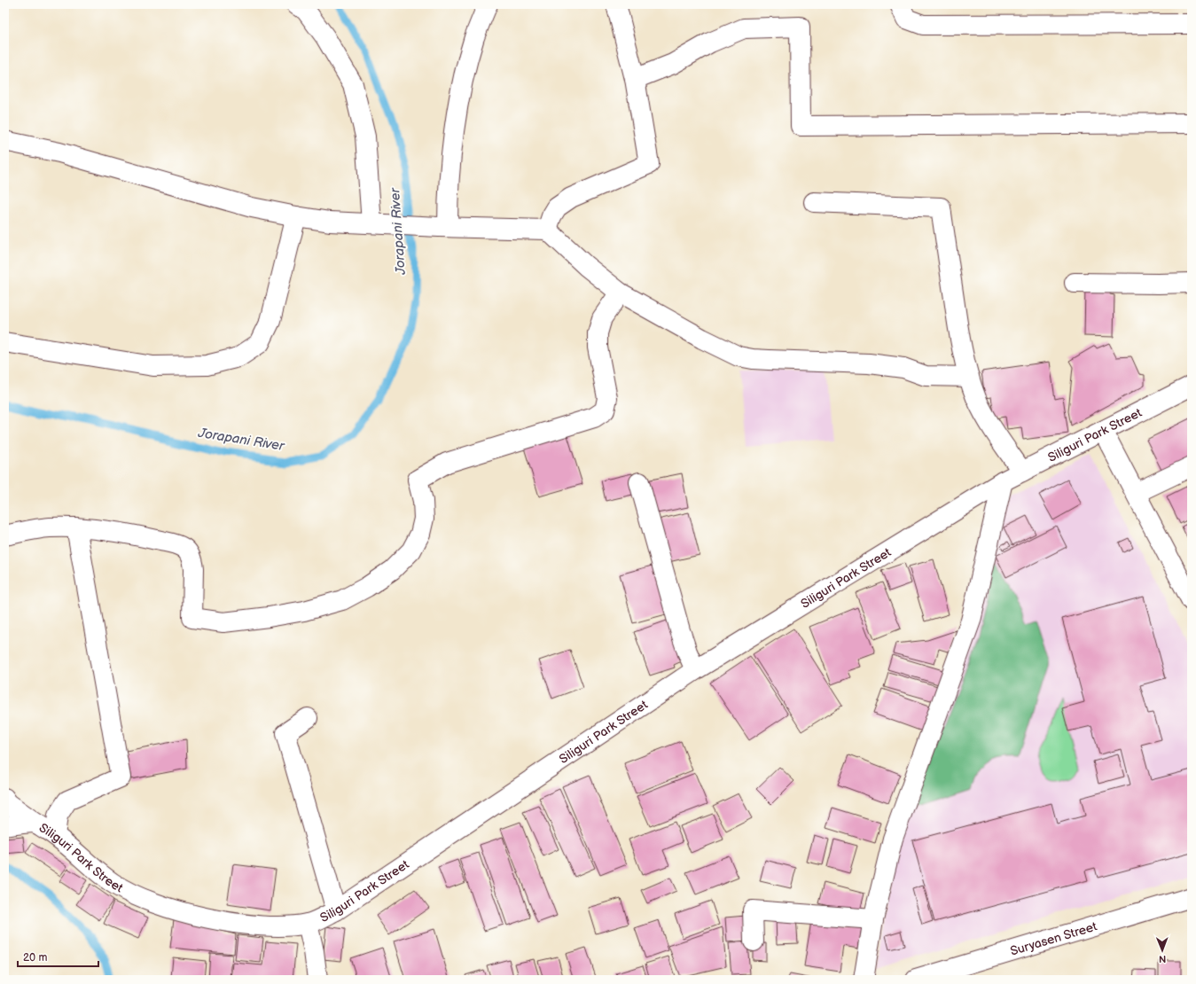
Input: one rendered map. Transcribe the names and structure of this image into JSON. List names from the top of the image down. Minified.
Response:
{"streets":{"street":["Siliguri Park Street","Suryasen Street"]},"water":["Jorapani River"],"scale_bar":"20 m","north":"bottom"}
